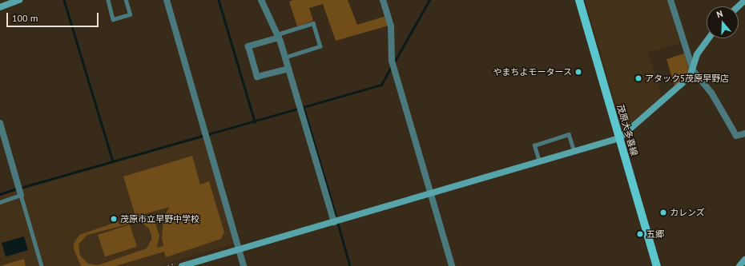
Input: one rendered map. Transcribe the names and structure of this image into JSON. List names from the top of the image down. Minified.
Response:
{"streets":{"main road":["茂原大多喜線"]},"places":["やまちよモータース","アタック5茂原早野店","カレンズ","茂原市立早野中学校","五郷"],"scale_bar":"100 m","north":"top"}
